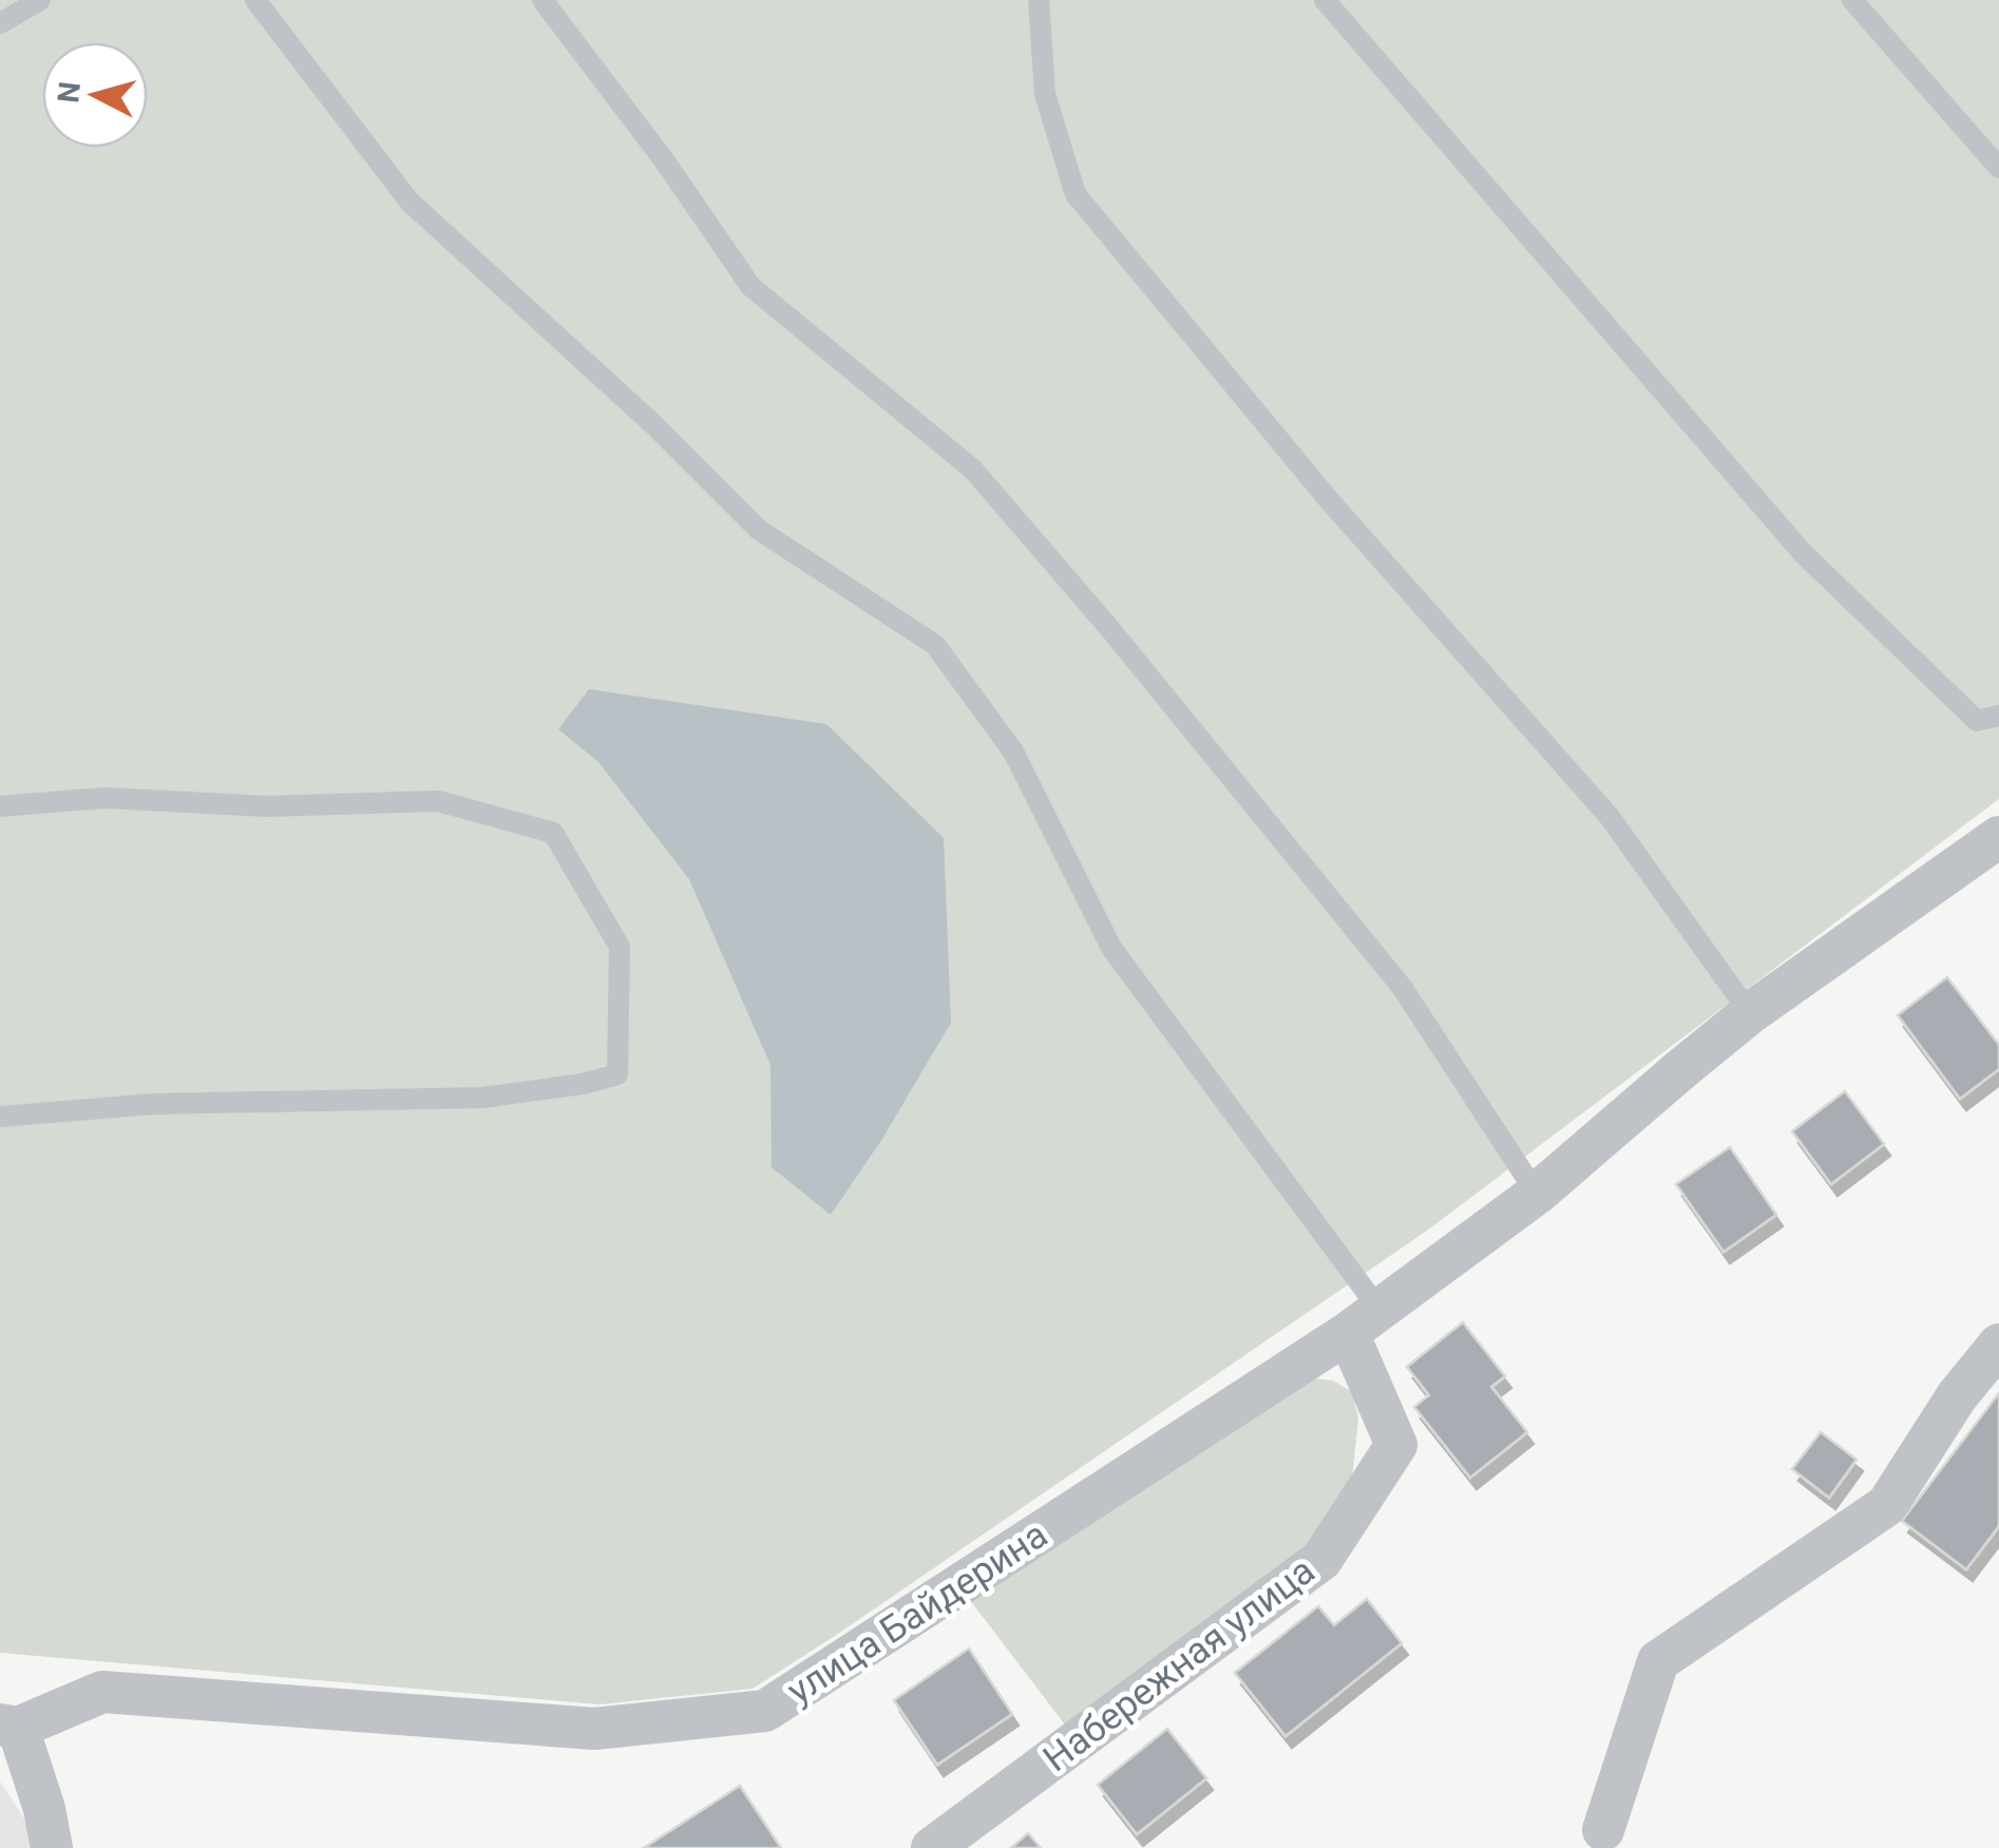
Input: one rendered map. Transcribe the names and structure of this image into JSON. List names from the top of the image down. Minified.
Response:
{"streets":{"street":["улица Байдерина","Набережная улица"]},"crossings":[["улица Байдерина","Набережная улица"]],"north":"left"}
